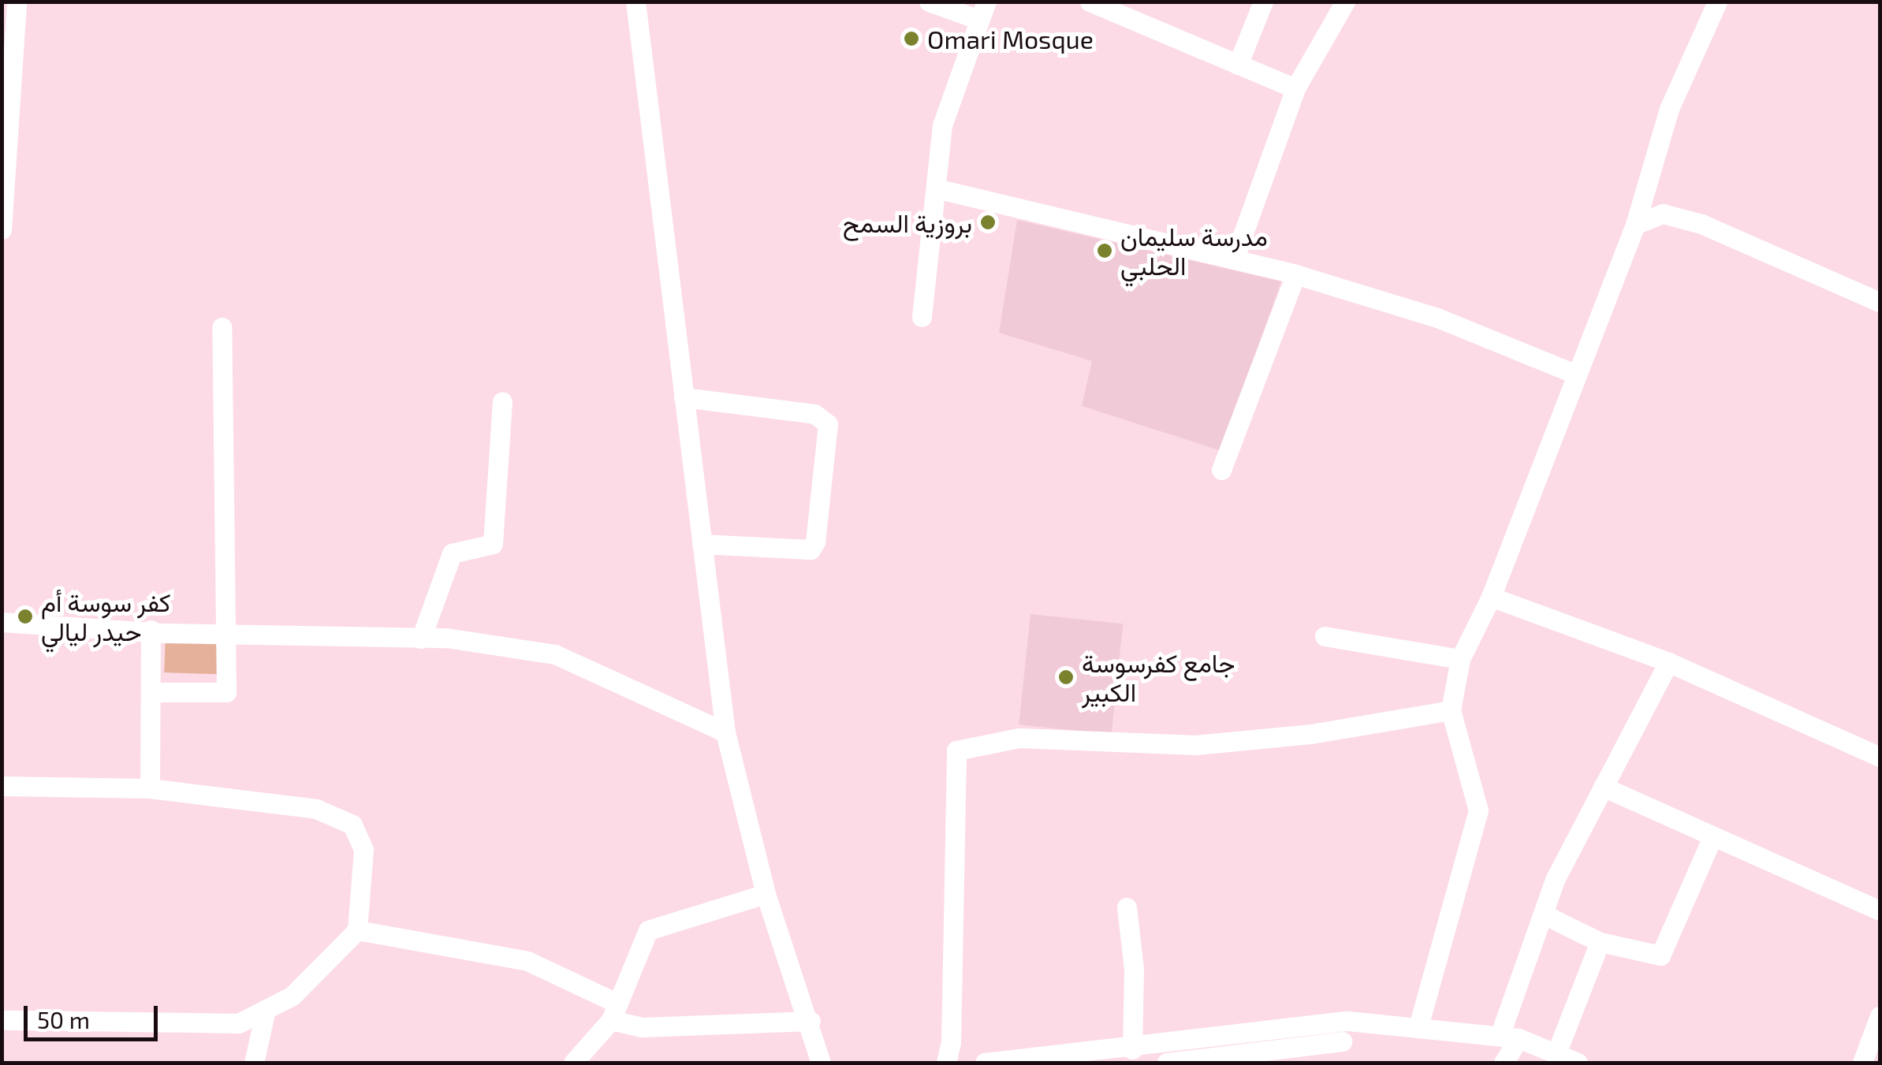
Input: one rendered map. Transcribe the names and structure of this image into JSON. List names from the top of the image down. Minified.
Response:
{"places":["Omari Mosque","بروزية السمح","مدرسة سليمان الحلبي","كفر سوسة أم حيدر ليالي","جامع كفرسوسة الكبير"],"scale_bar":"50 m"}
